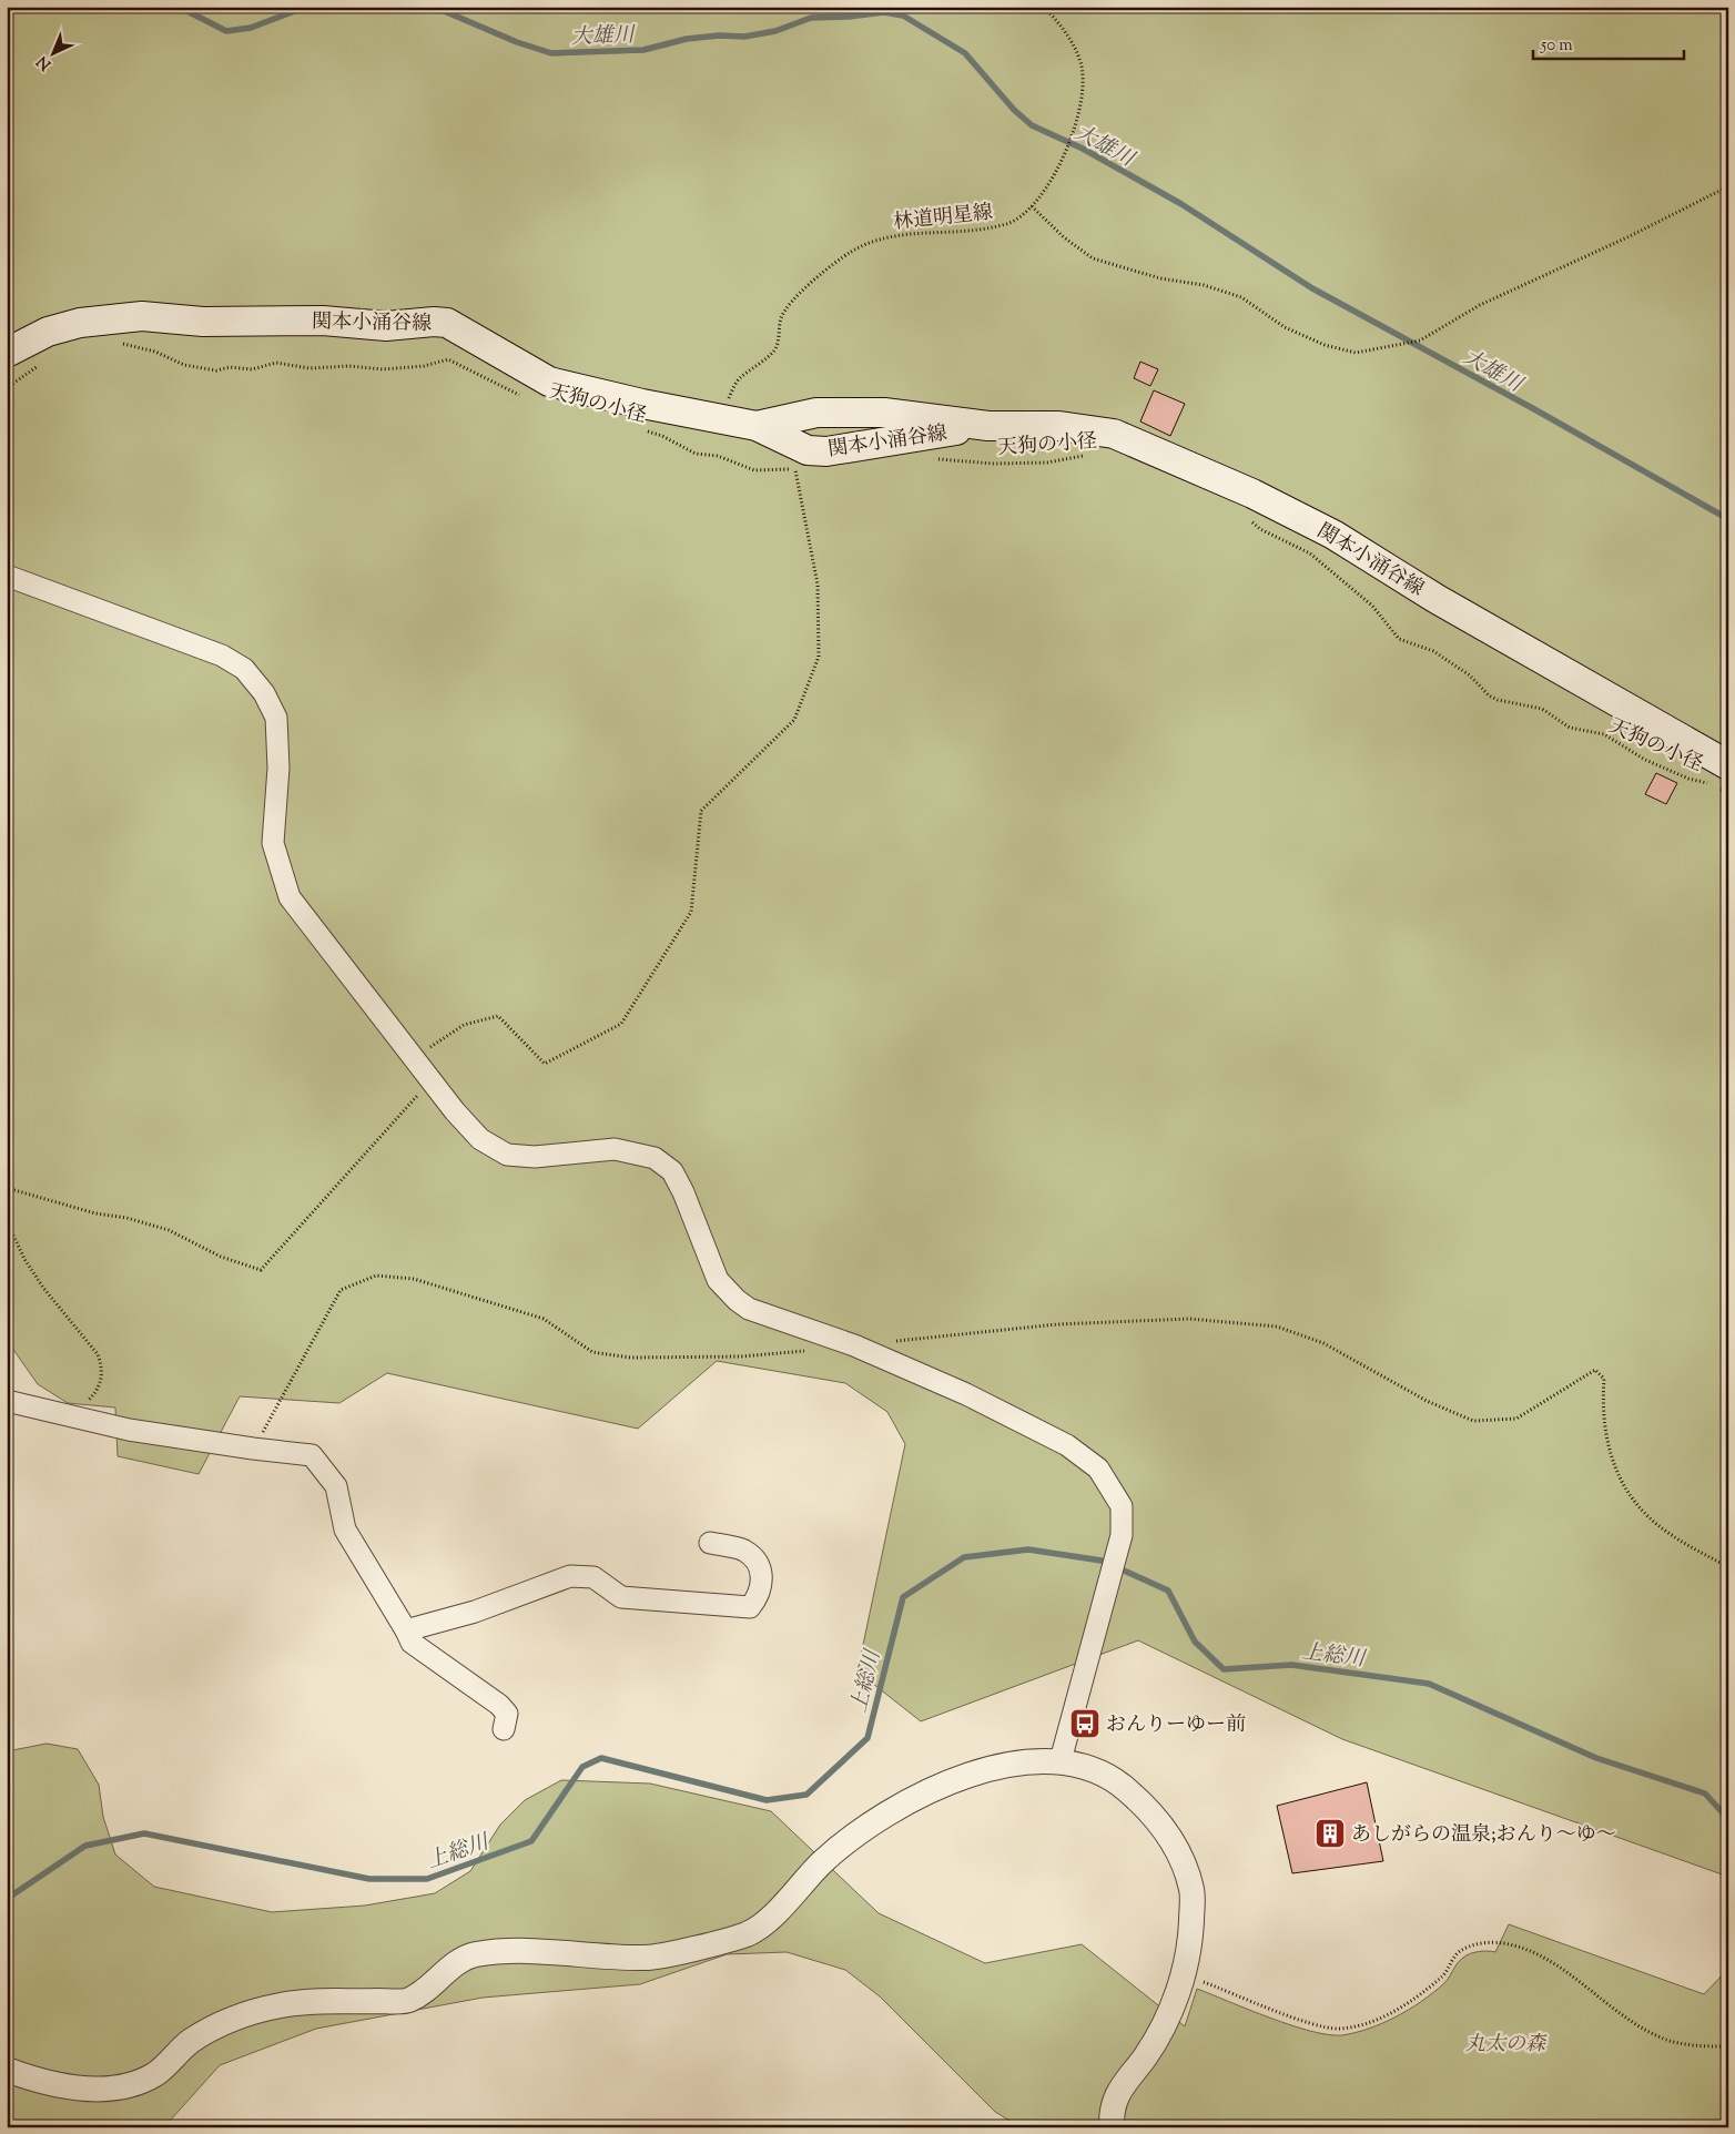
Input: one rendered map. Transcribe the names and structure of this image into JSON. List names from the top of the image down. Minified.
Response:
{"streets":{"main road":["関本小涌谷線"],"path":["林道明星線","天狗の小径"]},"crossings":[["林道明星線","関本小涌谷線"],["関本小涌谷線","天狗の小径"]],"water":["大雄川","上総川"],"parks":["丸太の森"],"places":{"bus stop":["おんりーゆー前"],"building":["あしがらの温泉;おんり〜ゆ〜"]},"scale_bar":"50 m","north":"bottom left"}
